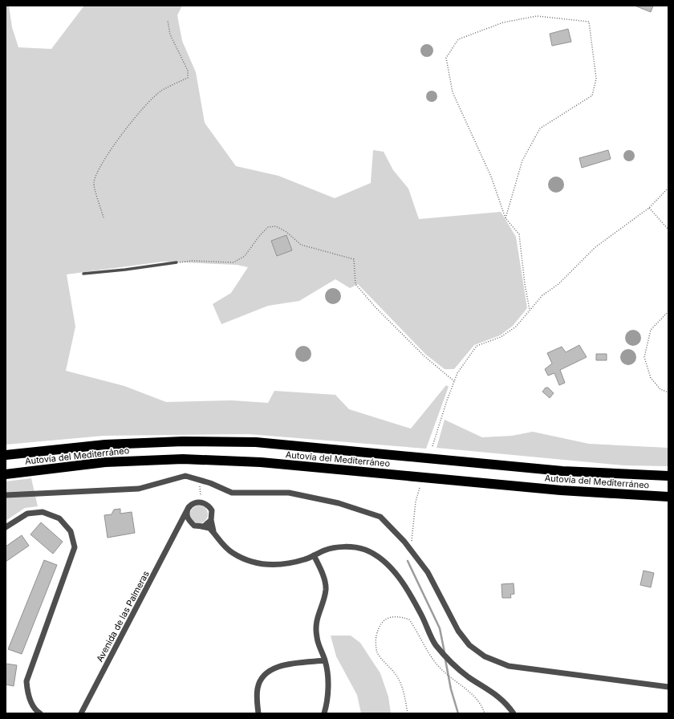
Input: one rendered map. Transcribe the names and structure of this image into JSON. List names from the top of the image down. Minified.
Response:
{"streets":{"highway":["Autovía del Mediterráneo"],"street":["Avenida de las Palmeras"]}}
